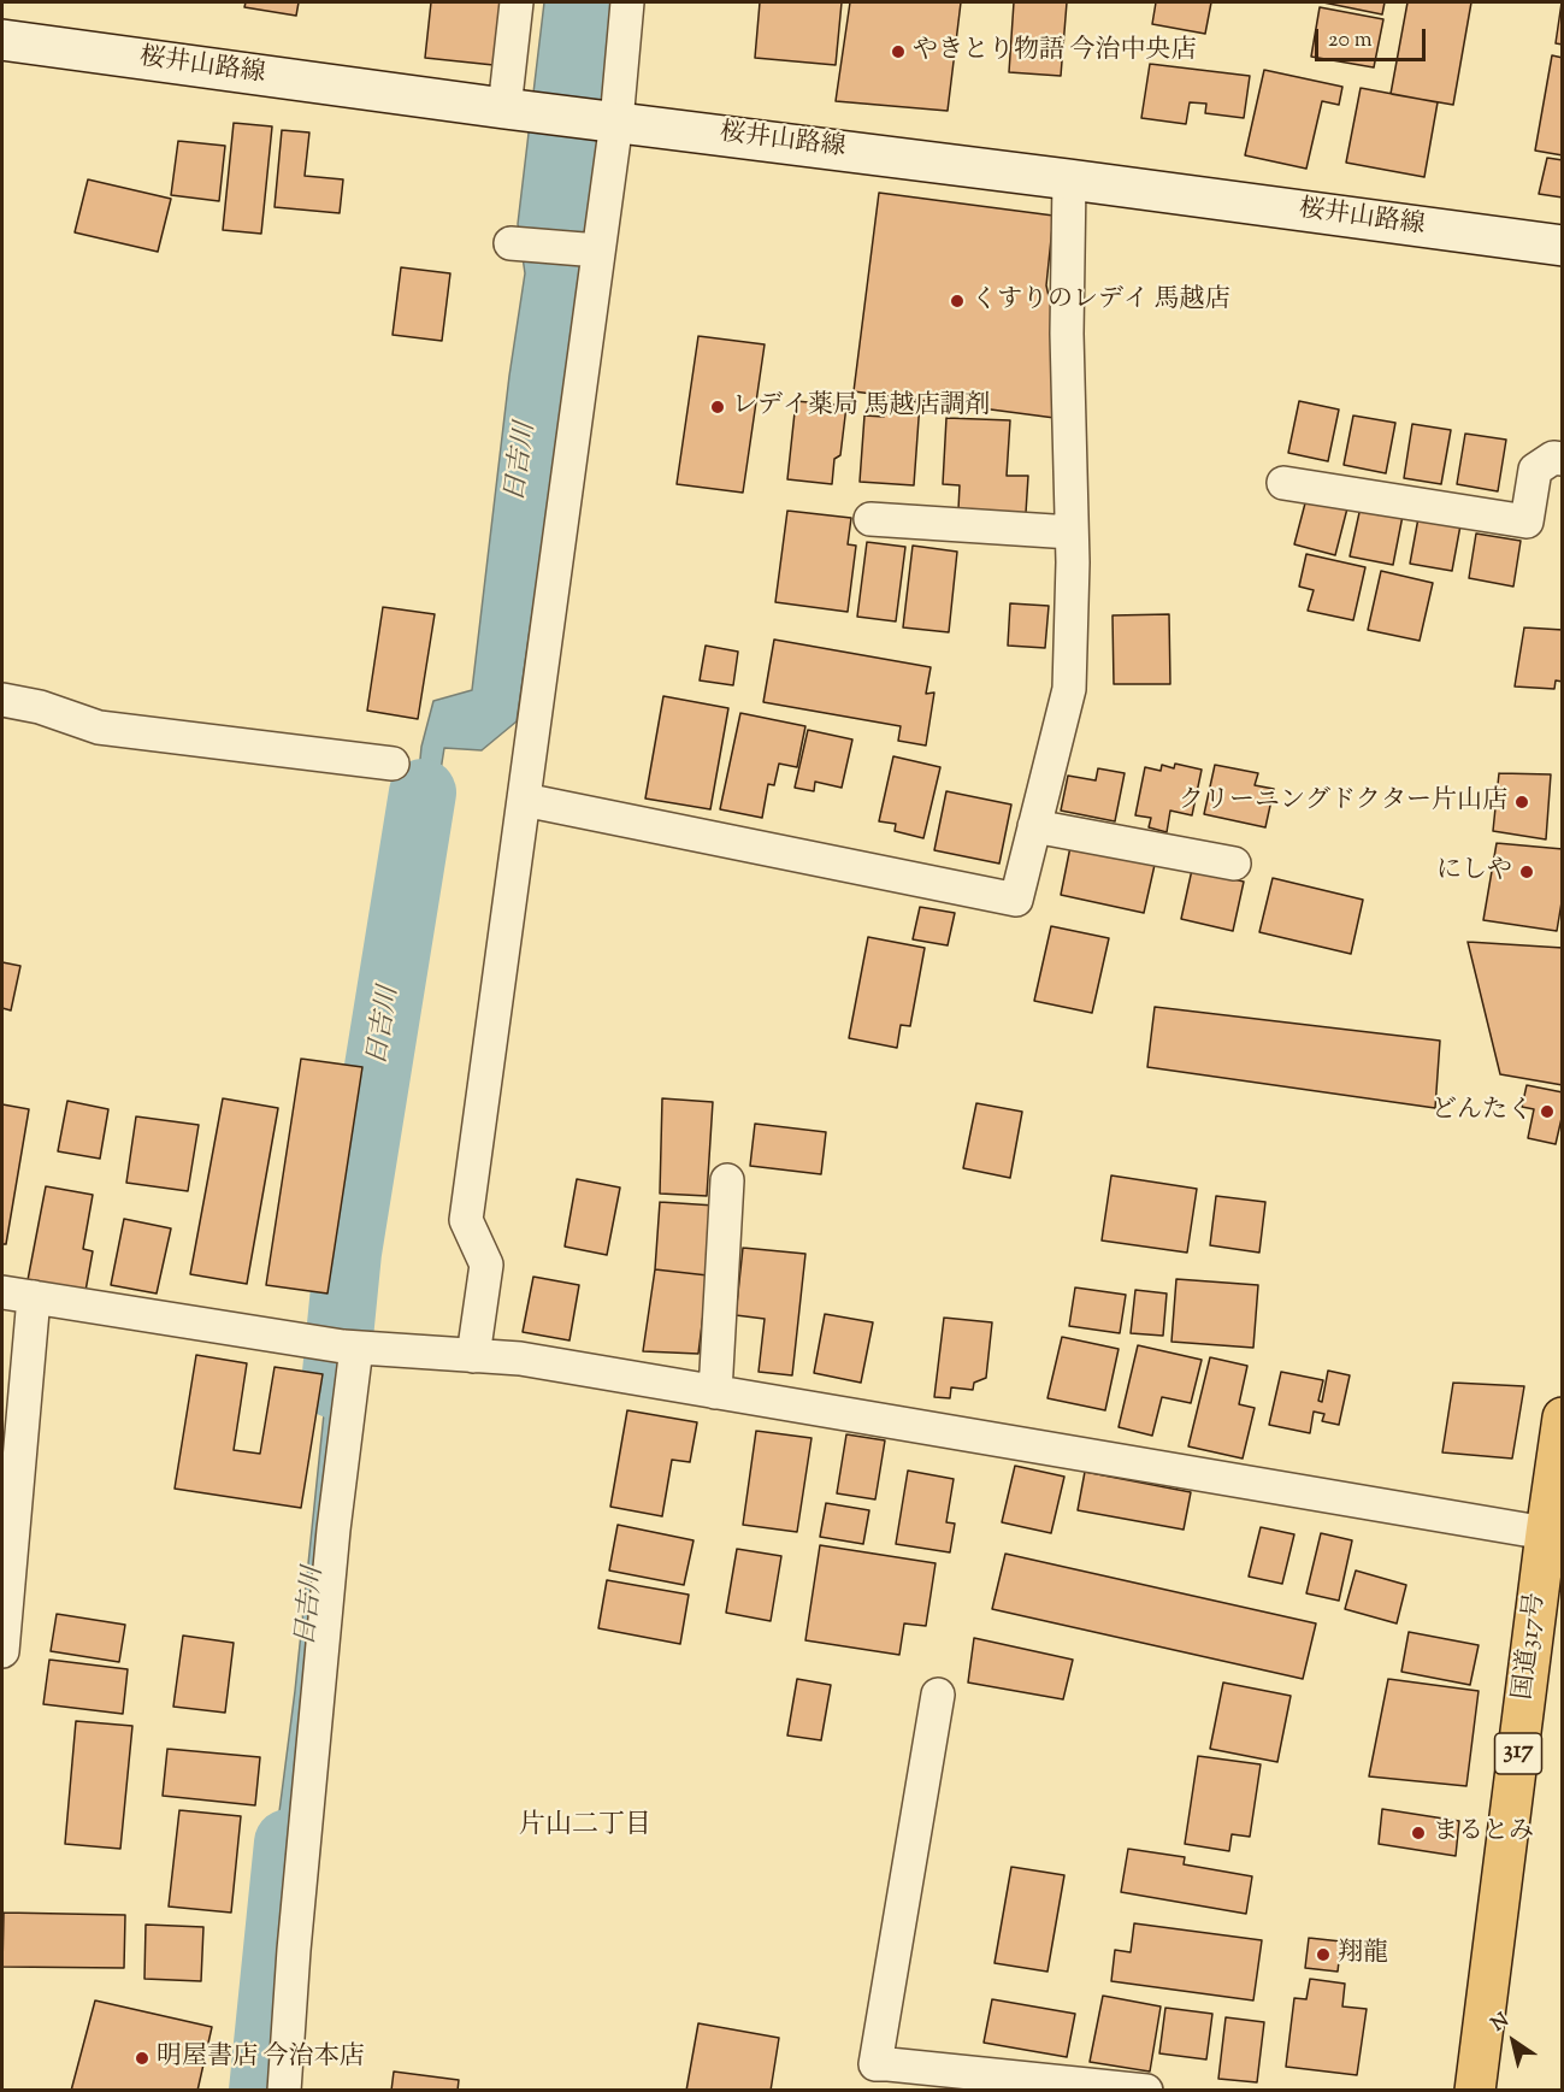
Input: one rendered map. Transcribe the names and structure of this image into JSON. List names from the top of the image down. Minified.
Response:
{"streets":{"highway":["国道317号","317"],"main road":["桜井山路線"]},"districts":["片山二丁目"],"water":["日吉川"],"places":["やきとり物語 今治中央店","くすりのレデイ 馬越店","レデイ薬局 馬越店調剤","クリーニングドクター片山店","にしや","どんたく","まるとみ","翔龍","明屋書店 今治本店"],"scale_bar":"20 m","north":"top left"}
